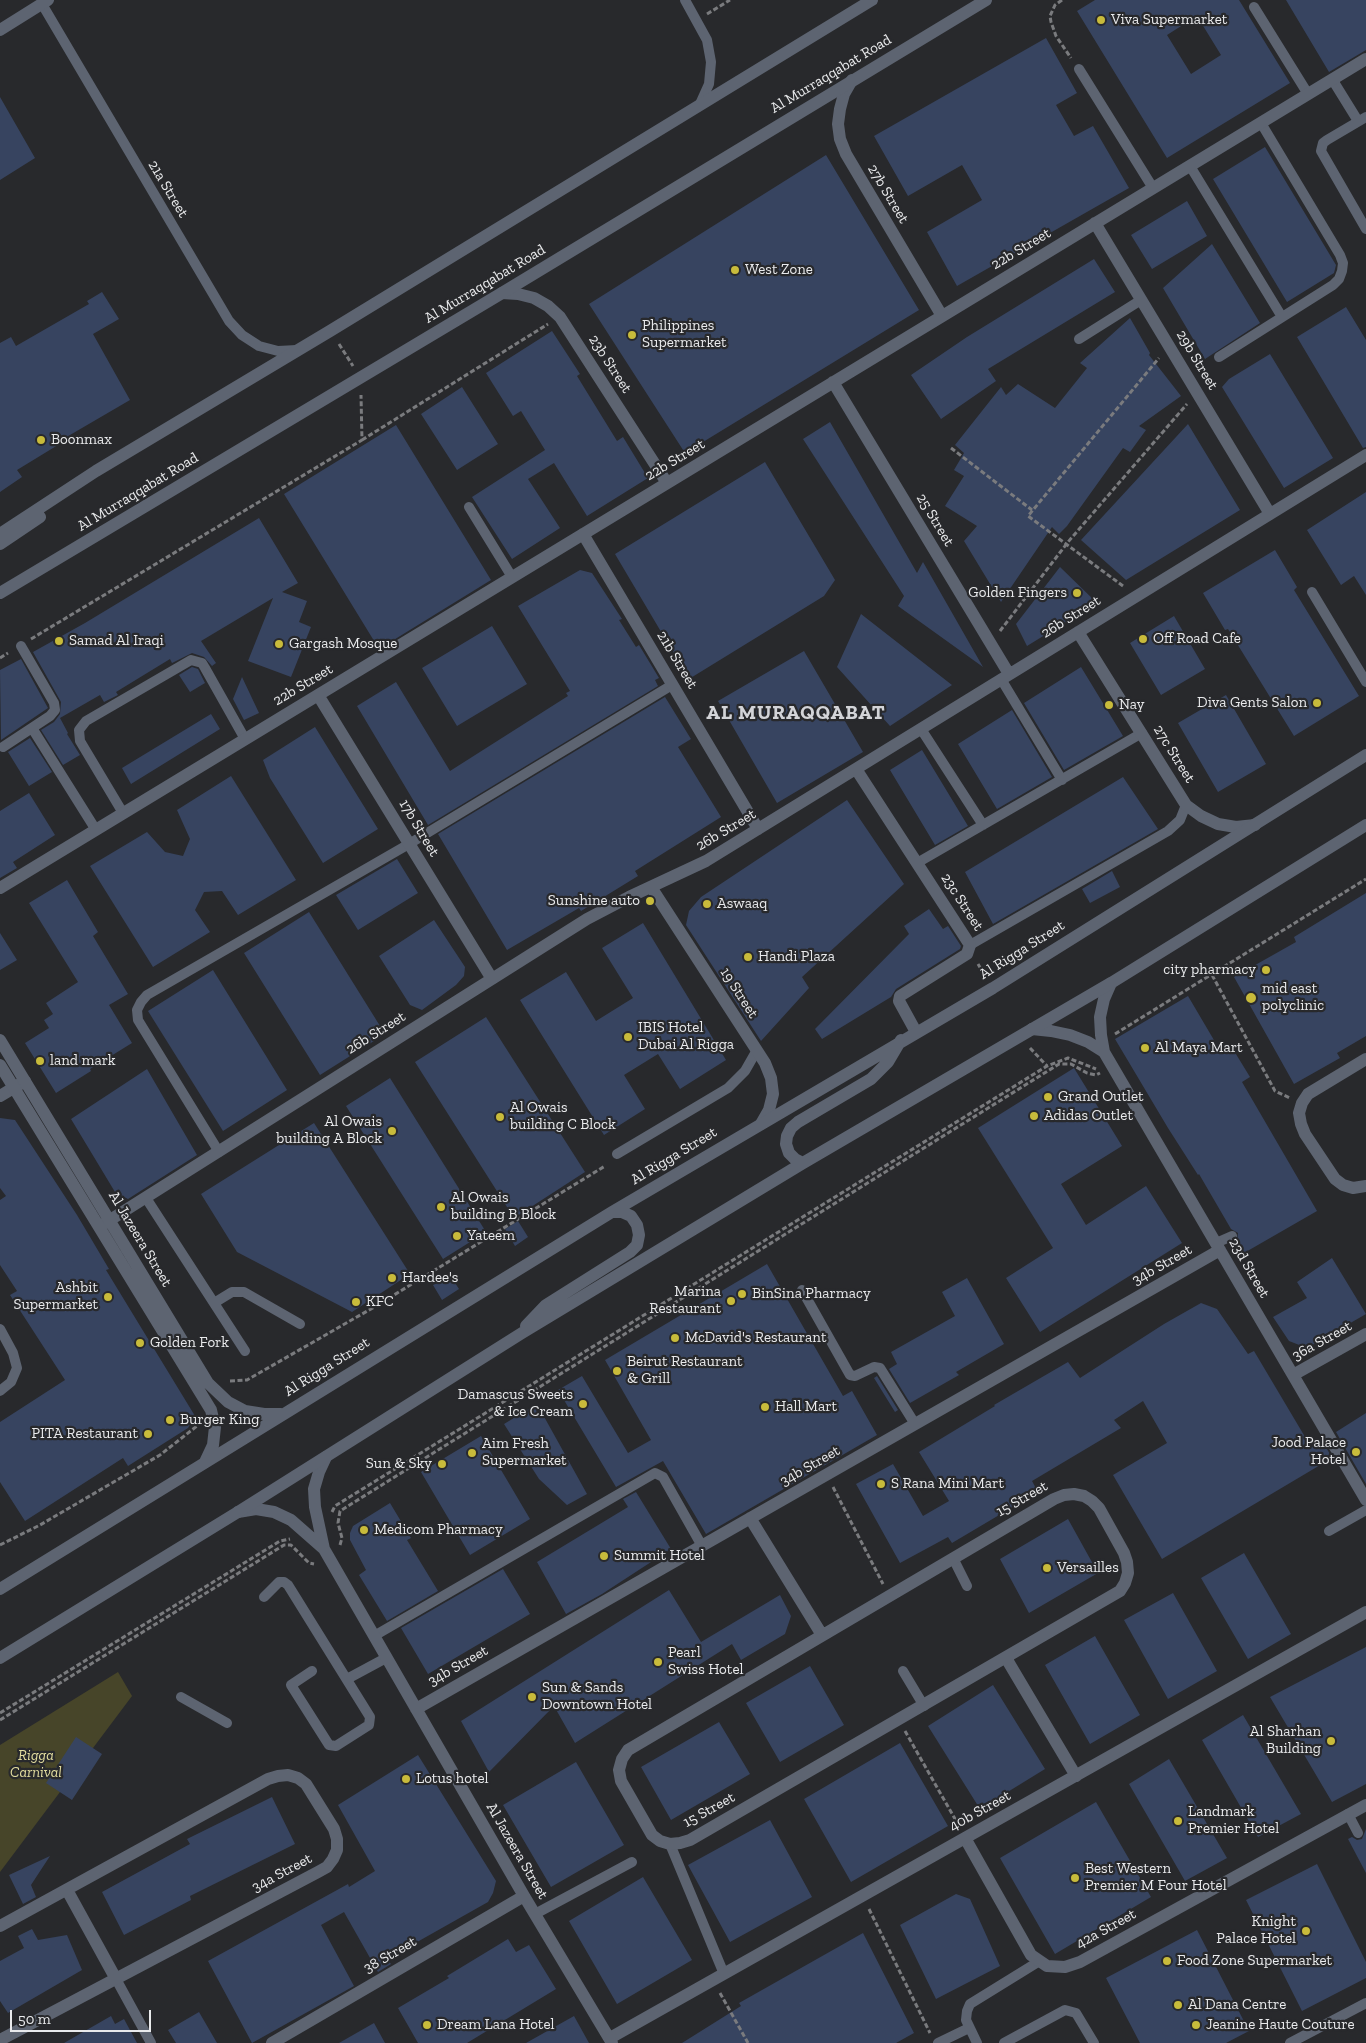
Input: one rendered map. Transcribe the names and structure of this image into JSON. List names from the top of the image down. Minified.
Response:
{"streets":{"street":["Al Murraqqabat Road","27b Street","22b Street","29b Street","23b Street","25 Street","26b Street","21b Street","27c Street","17b Street","23c Street","Al Rigga Street","19 Street","Al Jazeera Street","34b Street","23d Street","36a Street","15 Street","40b Street","34a Street","42a Street","38 Street"],"lane":["21a Street"]},"crossings":[["Al Murraqqabat Road","27b Street"],["Al Murraqqabat Road","23b Street"],["27b Street","22b Street"],["22b Street","29b Street"],["22b Street","23b Street"],["22b Street","25 Street"],["22b Street","21b Street"],["22b Street","17b Street"],["29b Street","26b Street"],["25 Street","26b Street"],["26b Street","21b Street"],["26b Street","27c Street"],["26b Street","17b Street"],["26b Street","23c Street"],["26b Street","19 Street"],["26b Street","Al Jazeera Street"],["27c Street","Al Rigga Street"],["23c Street","Al Rigga Street"],["Al Rigga Street","19 Street"],["Al Rigga Street","Al Jazeera Street"],["Al Jazeera Street","34b Street"],["Al Jazeera Street","40b Street"],["Al Jazeera Street","38 Street"],["34b Street","23d Street"],["23d Street","36a Street"]],"districts":["AL MURAQQABAT"],"parks":["Rigga Carnival"],"places":["Viva Supermarket","West Zone","Philippines Supermarket","Boonmax","Golden Fingers","Off Road Cafe","Samad Al Iraqi","Gargash Mosque","Diva Gents Salon","Nay","Sunshine auto","Aswaaq","Handi Plaza","city pharmacy","mid east polyclinic","IBIS Hotel Dubai Al Rigga","Al Maya Mart","land mark","Grand Outlet","Adidas Outlet","Al Owais building C Block","Al Owais building A Block","Al Owais building B Block","Yateem","Hardee's","BinSina Pharmacy","Ashbit Supermarket","Marina Restaurant","KFC","McDavid's Restaurant","Golden Fork","Beirut Restaurant & Grill","Damascus Sweets & Ice Cream","Hall Mart","Burger King","PITA Restaurant","Jood Palace Hotel","Aim Fresh Supermarket","Sun & Sky","S Rana Mini Mart","Medicom Pharmacy","Summit Hotel","Versailles","Pearl Swiss Hotel","Sun & Sands Downtown Hotel","Al Sharhan Building","Lotus hotel","Landmark Premier Hotel","Best Western Premier M Four Hotel","Knight Palace Hotel","Food Zone Supermarket","Al Dana Centre","Dream Lana Hotel","Jeanine Haute Couture"],"scale_bar":"50 m"}
